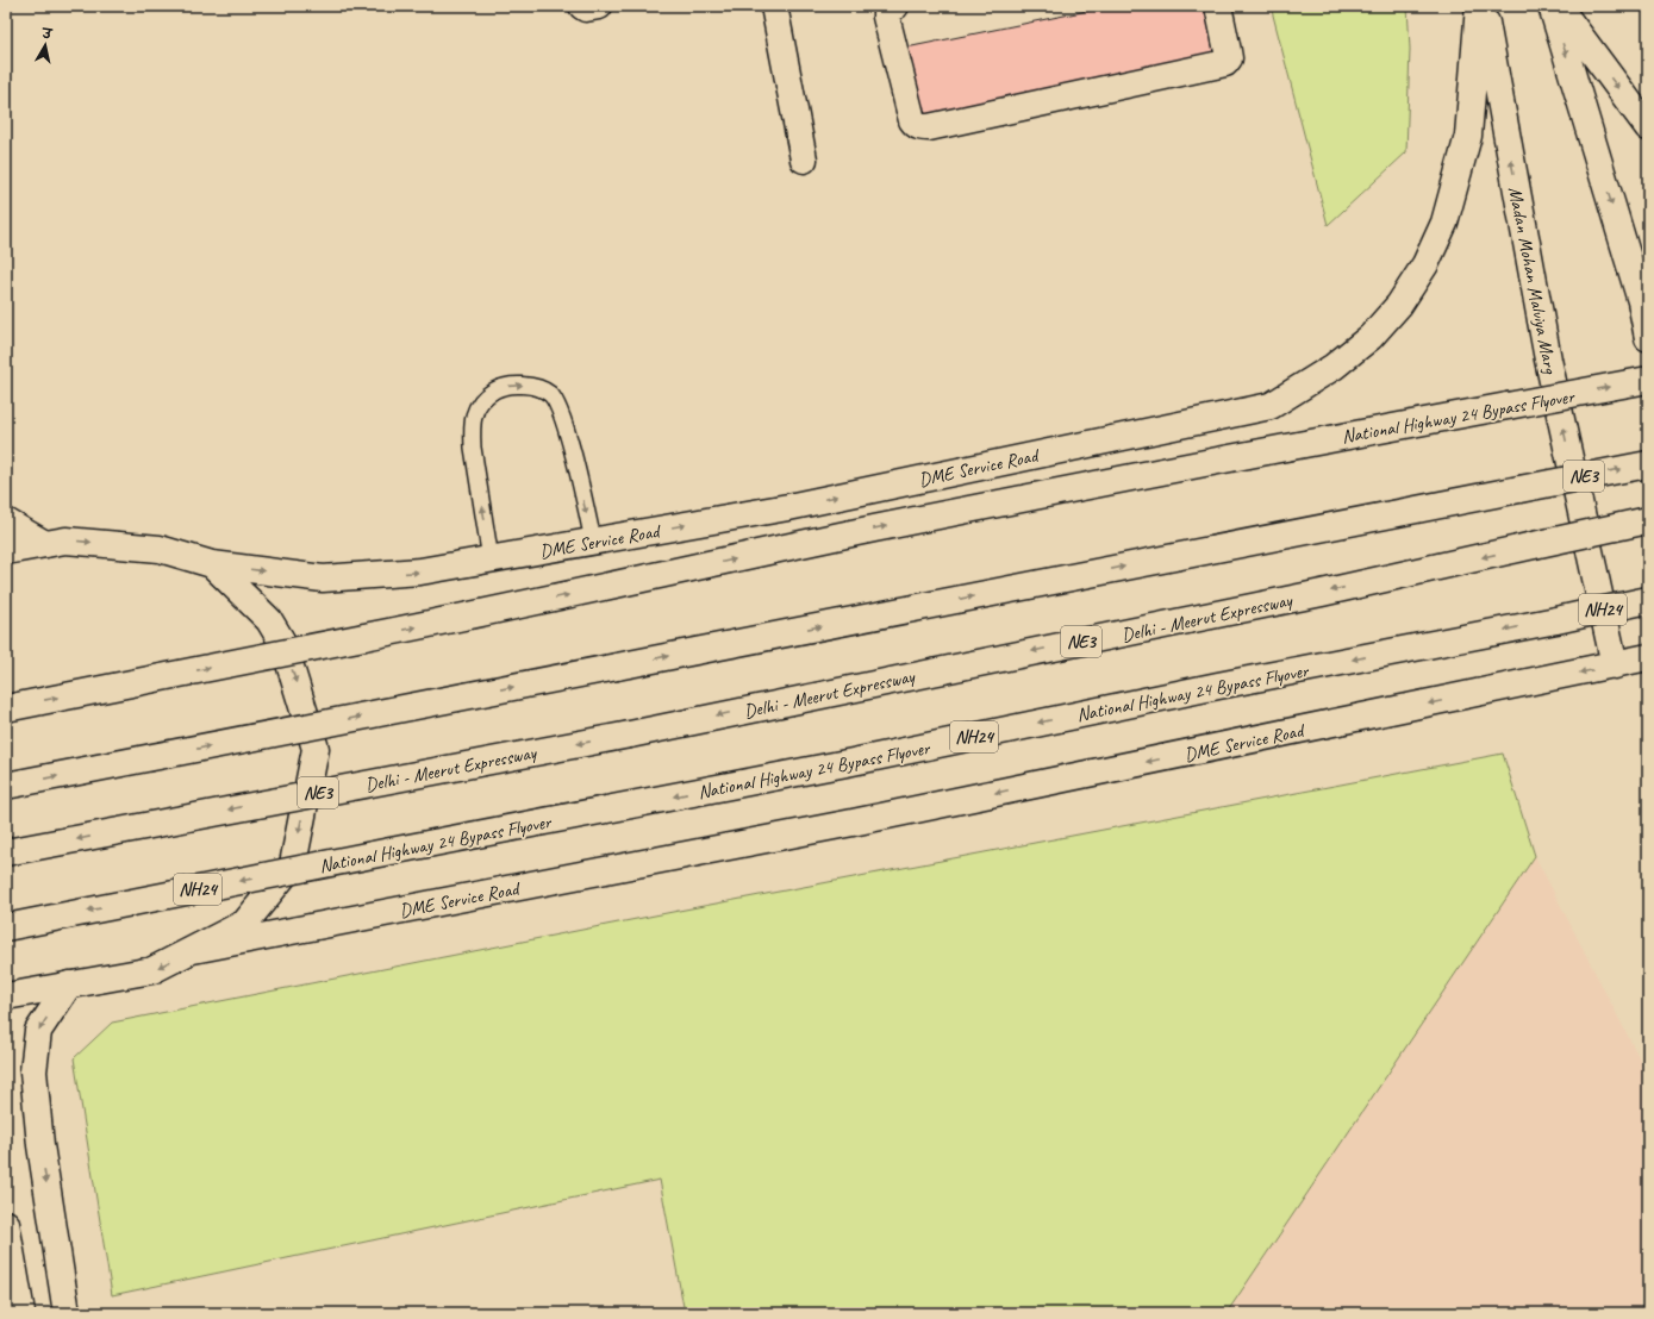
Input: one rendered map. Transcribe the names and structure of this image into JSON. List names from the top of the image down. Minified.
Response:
{"streets":{"main road":["Madan Mohan Malviya Marg","National Highway 24 Bypass Flyover","DME Service Road","NE3","NH24","Delhi - Meerut Expressway"]},"crossings":[["Madan Mohan Malviya Marg","DME Service Road"]],"north":"top"}
